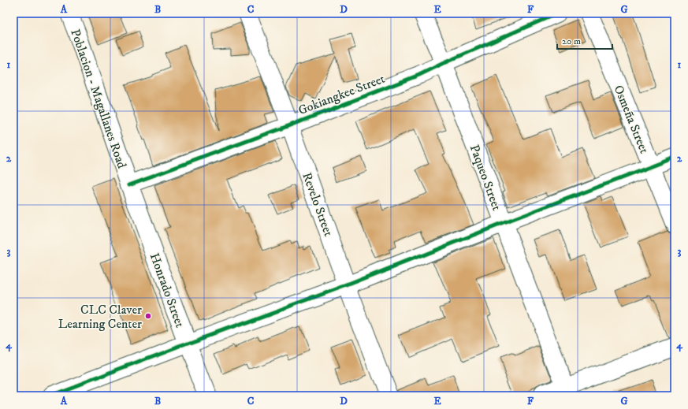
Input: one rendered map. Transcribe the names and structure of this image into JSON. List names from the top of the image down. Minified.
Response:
{"streets":{"street":["Gokiangkee Street","Poblacion - Magallanes Road","Osmeña Street","Paqueo Street","Revelo Street","Honrado Street"]},"crossings":[["Gokiangkee Street","Poblacion - Magallanes Road"],["Gokiangkee Street","Paqueo Street"],["Gokiangkee Street","Revelo Street"],["Gokiangkee Street","Honrado Street"],["Poblacion - Magallanes Road","Honrado Street"]],"places":["CLC Claver Learning Center"],"scale_bar":"20 m","grid":{"columns":["A","B","C","D","E","F","G"],"rows":["1","2","3","4"]}}
